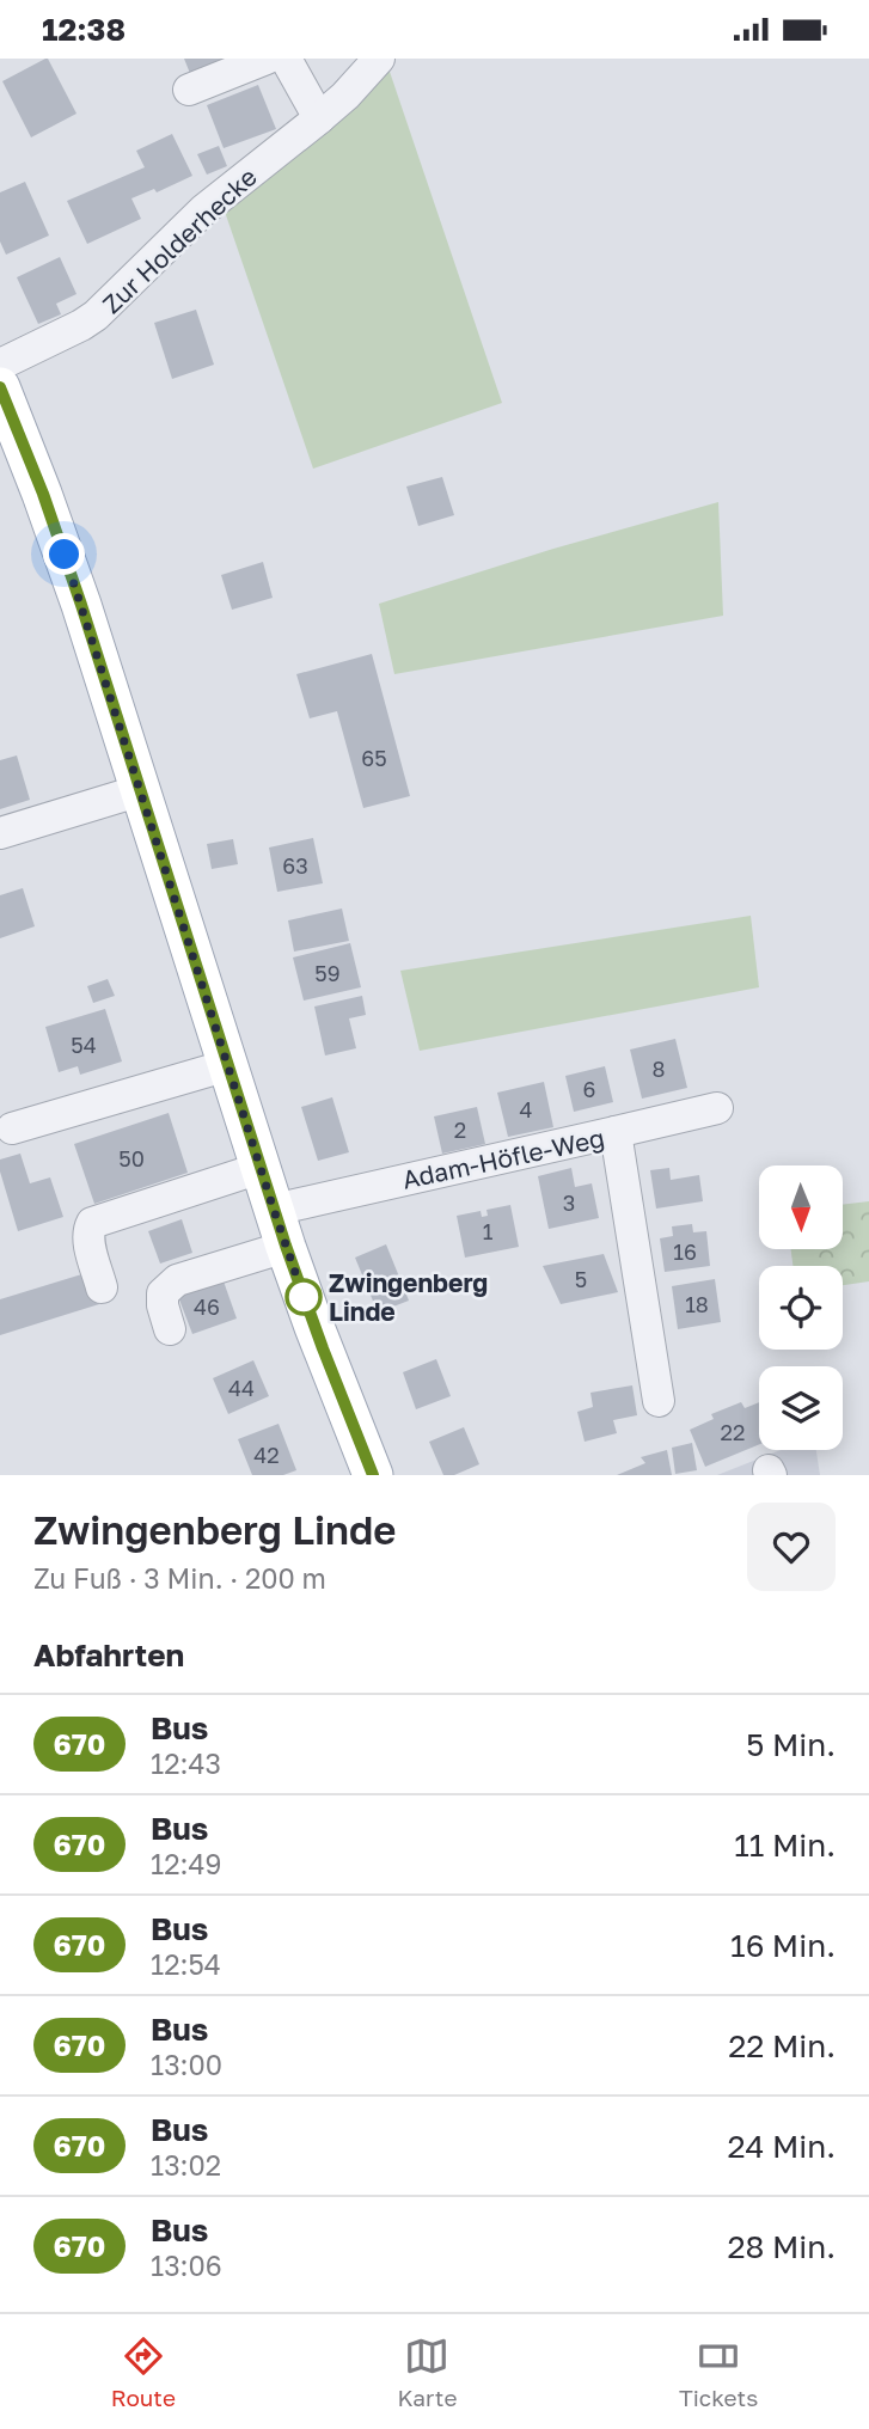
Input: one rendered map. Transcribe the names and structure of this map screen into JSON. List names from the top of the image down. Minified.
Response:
{"streets":{"street":["Zur Holderhecke","Adam-Höfle-Weg"]},"places":["Zwingenberg Linde"],"lines":["bus line 670"],"house_numbers":["65","63","59","54","8","6","4","2","50","3","1","16","5","18","46","44","22","42"],"north":"bottom","page":{"status":"12:38","heading":[["Zwingenberg Linde","Zu Fuß · 3 Min. · 200 m"],"Abfahrten"],"list":[{"mark":"670","name":"Bus","note":"12:43","value":"5 Min."},{"mark":"670","name":"Bus","note":"12:49","value":"11 Min."},{"mark":"670","name":"Bus","note":"12:54","value":"16 Min."},{"mark":"670","name":"Bus","note":"13:00","value":"22 Min."},{"mark":"670","name":"Bus","note":"13:02","value":"24 Min."},{"mark":"670","name":"Bus","note":"13:06","value":"28 Min."}],"tabs":["Route","Karte","Tickets"]}}
